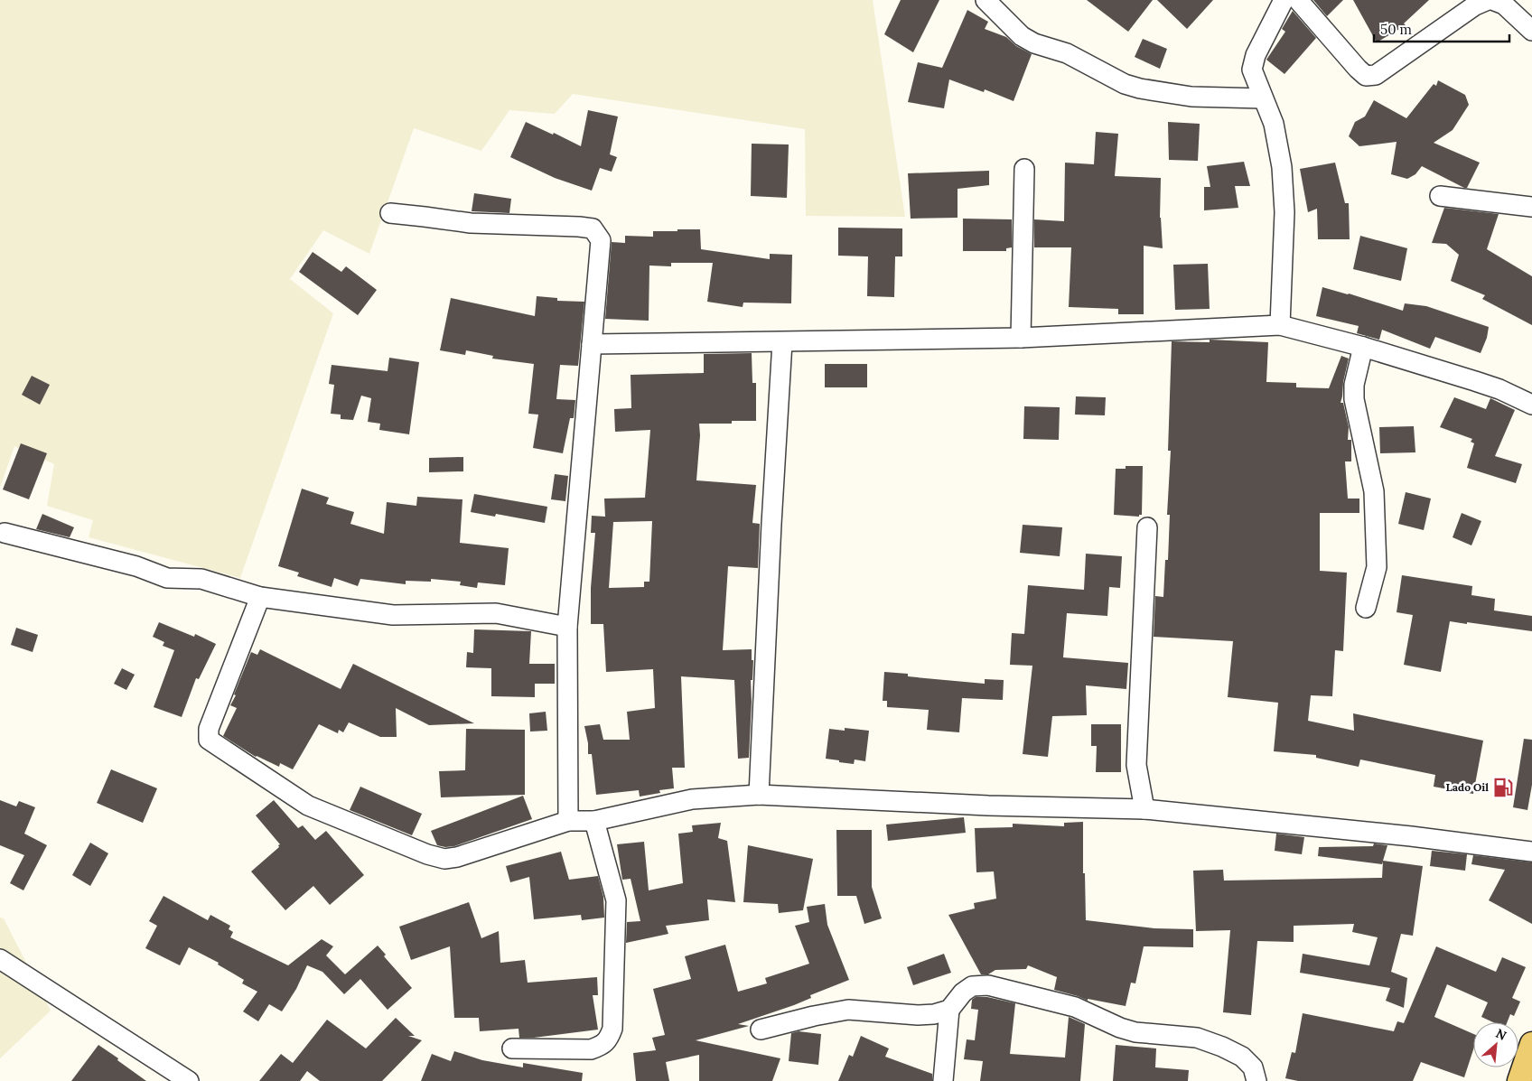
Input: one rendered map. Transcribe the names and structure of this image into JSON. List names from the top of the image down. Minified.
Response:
{"places":{"fuel station":["Lado Oil"]},"scale_bar":"50 m","north":"top right"}
